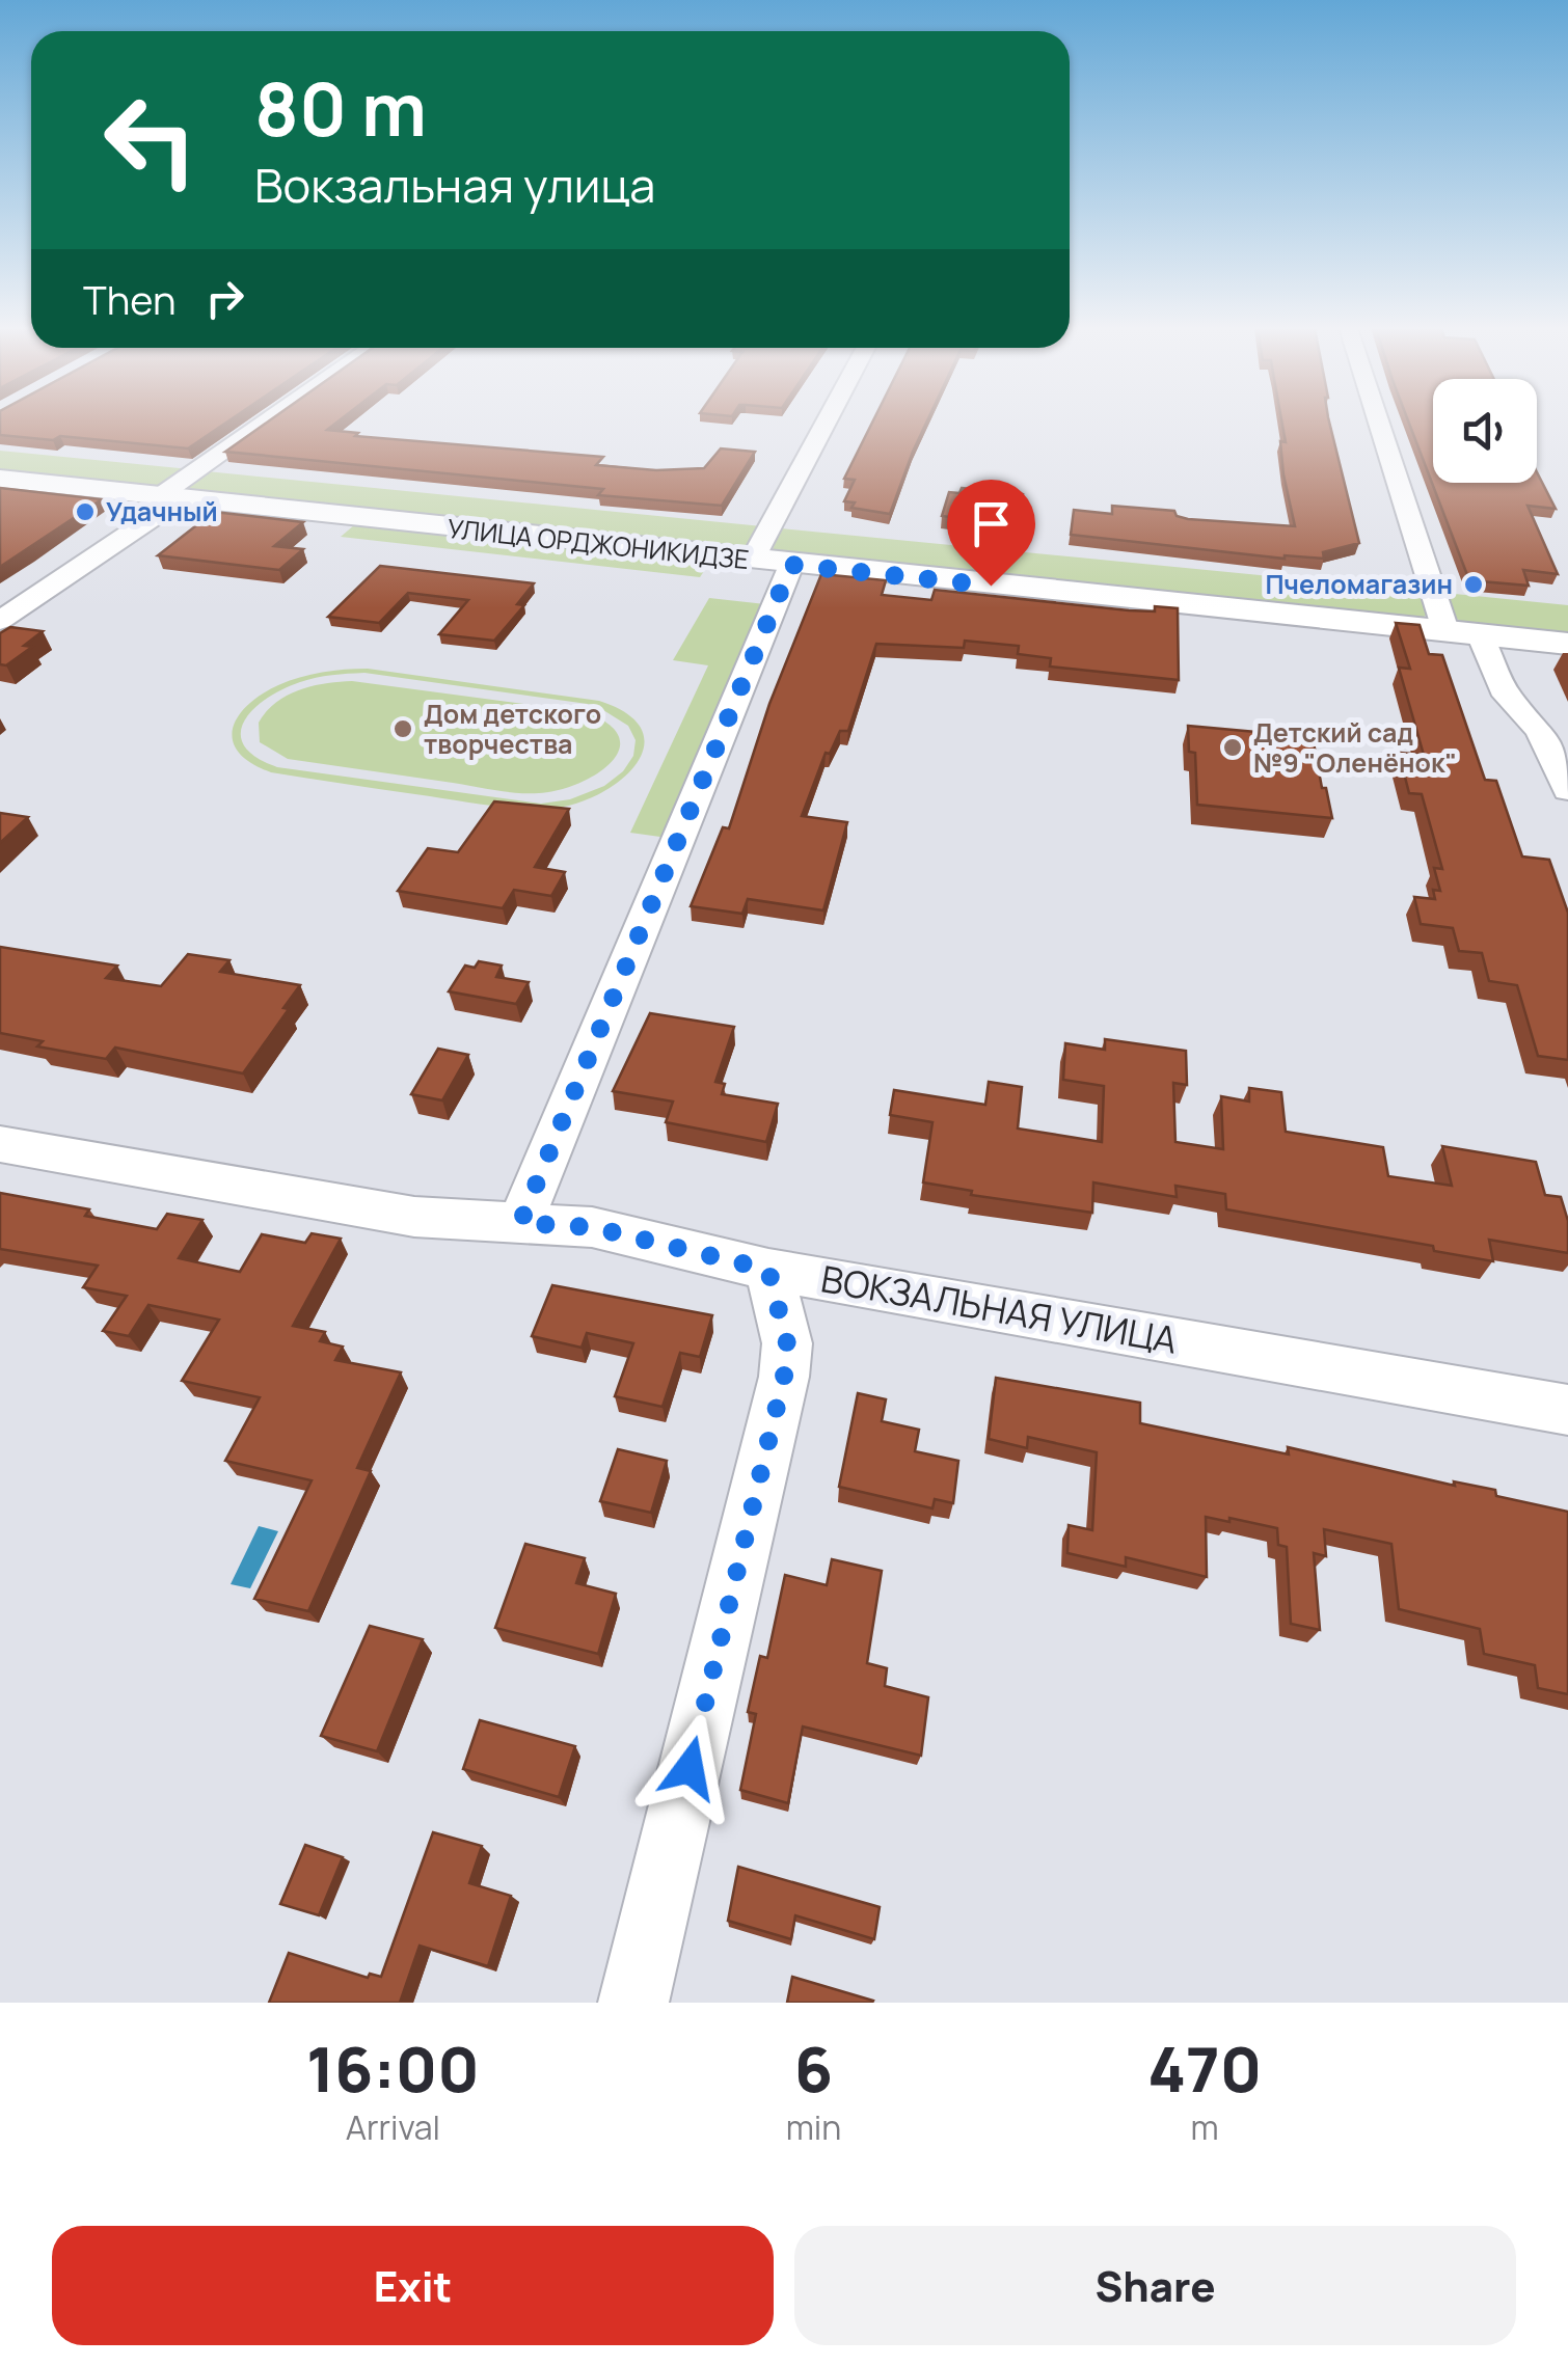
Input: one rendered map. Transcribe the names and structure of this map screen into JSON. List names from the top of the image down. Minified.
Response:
{"streets":{"main road":["УЛИЦА ОРДЖОНИКИДЗЕ"],"street":["ВОКЗАЛЬНАЯ УЛИЦА"]},"places":["Удачный","Пчеломагазин","Дом детского творчества","Детский сад №9 \"Оленёнок\""],"page":{"turn":["80 m","Вокзальная улица"],"then":"Then","eta":["16:00","Arrival","6","min","470","m"],"buttons":["Exit","Share"]}}
